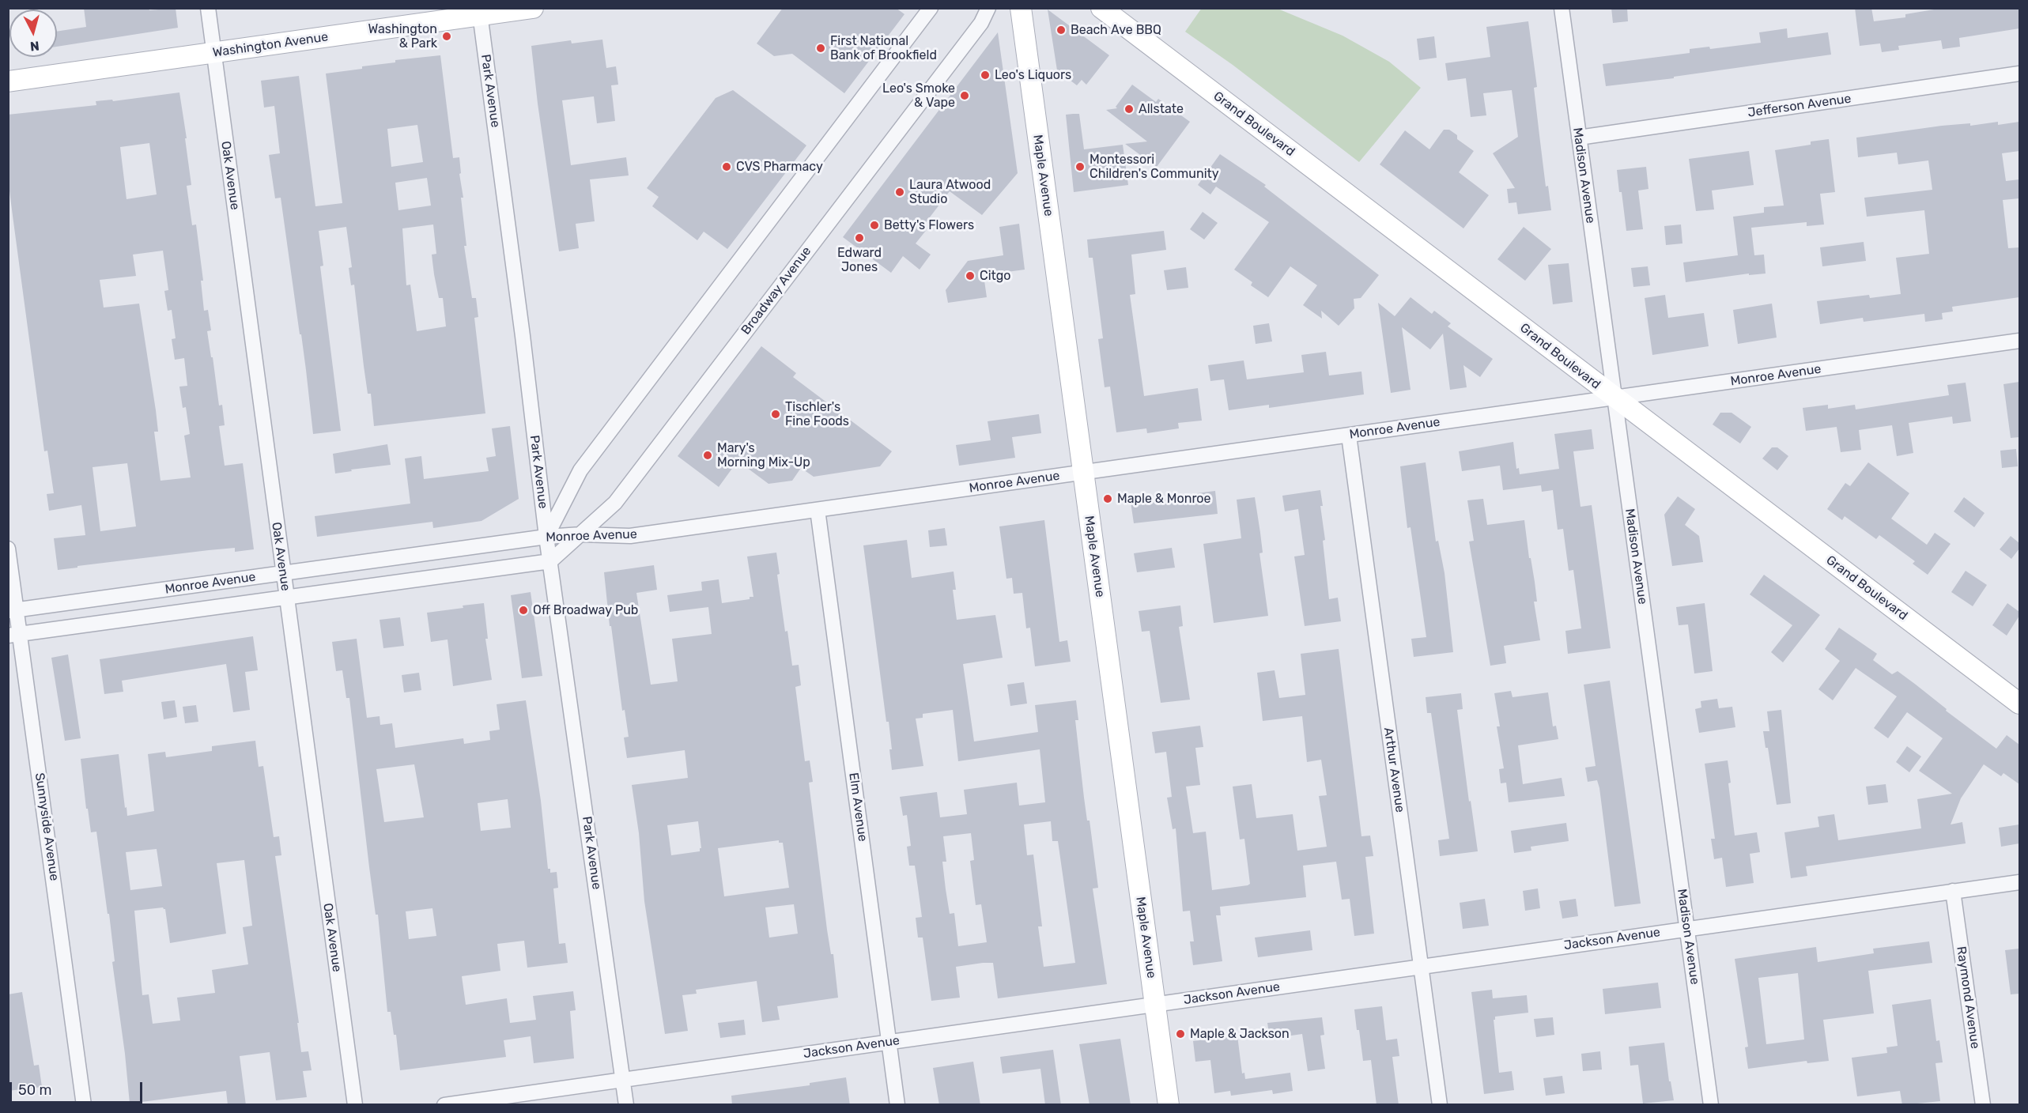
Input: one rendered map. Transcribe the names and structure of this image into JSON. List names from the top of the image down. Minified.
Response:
{"streets":{"street":["Washington Avenue","Park Avenue","Jefferson Avenue","Grand Boulevard","Oak Avenue","Maple Avenue","Madison Avenue","Broadway Avenue","Monroe Avenue","Arthur Avenue","Elm Avenue","Sunnyside Avenue","Jackson Avenue","Raymond Avenue"]},"crossings":[["Washington Avenue","Park Avenue"],["Washington Avenue","Oak Avenue"],["Park Avenue","Broadway Avenue"],["Park Avenue","Monroe Avenue"],["Park Avenue","Jackson Avenue"],["Jefferson Avenue","Madison Avenue"],["Grand Boulevard","Madison Avenue"],["Grand Boulevard","Monroe Avenue"],["Oak Avenue","Monroe Avenue"],["Maple Avenue","Monroe Avenue"],["Maple Avenue","Jackson Avenue"],["Madison Avenue","Monroe Avenue"],["Madison Avenue","Jackson Avenue"],["Broadway Avenue","Monroe Avenue"],["Monroe Avenue","Arthur Avenue"],["Monroe Avenue","Elm Avenue"],["Monroe Avenue","Sunnyside Avenue"],["Arthur Avenue","Jackson Avenue"],["Elm Avenue","Jackson Avenue"],["Jackson Avenue","Raymond Avenue"]],"places":["Beach Ave BBQ","Washington & Park","First National Bank of Brookfield","Leo's Liquors","Leo's Smoke & Vape","Allstate","CVS Pharmacy","Montessori Children's Community","Laura Atwood Studio","Betty's Flowers","Edward Jones","Citgo","Tischler's Fine Foods","Mary's Morning Mix-Up","Maple & Monroe","Off Broadway Pub","Maple & Jackson"],"scale_bar":"50 m","north":"bottom"}
